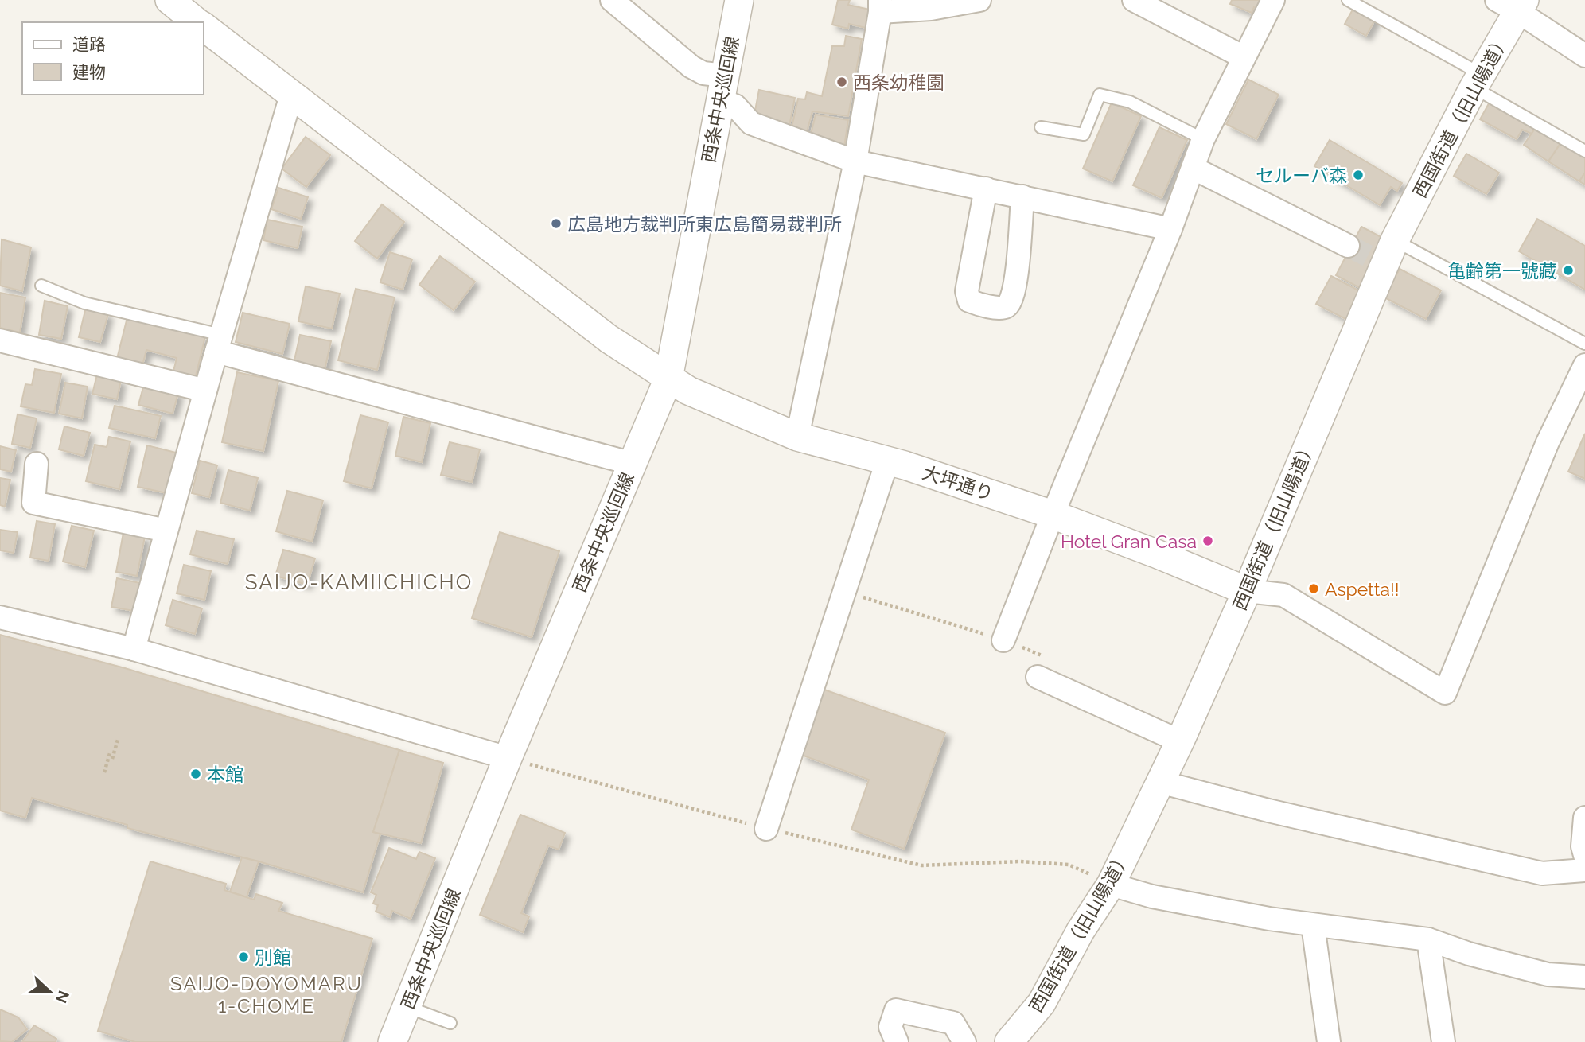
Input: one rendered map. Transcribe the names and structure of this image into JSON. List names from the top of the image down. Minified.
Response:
{"streets":{"street":["西条中央巡回線","西国街道（旧山陽道）","大坪通り"]},"crossings":[["西条中央巡回線","大坪通り"],["西国街道（旧山陽道）","大坪通り"]],"districts":["SAIJO-KAMIICHICHO","SAIJO-DOYOMARU 1-CHOME"],"places":["西条幼稚園","セルーバ森","広島地方裁判所東広島簡易裁判所","亀齢第一號藏","Hotel Gran Casa","Aspetta!!","本館","別館"],"legend":["道路","建物"],"north":"right"}
